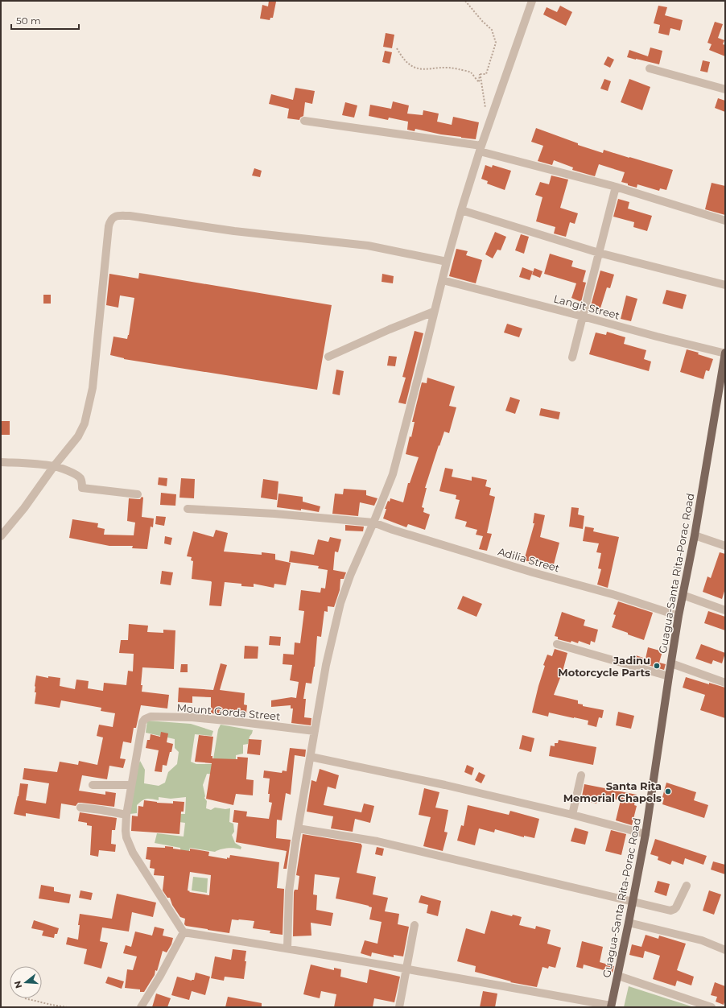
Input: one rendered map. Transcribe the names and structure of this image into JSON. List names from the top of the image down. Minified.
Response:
{"streets":{"main road":["Guagua-Santa Rita-Porac Road"],"street":["Langit Street","Adilia Street","Mount Gorda Street"]},"crossings":[["Langit Street","Guagua-Santa Rita-Porac Road"],["Adilia Street","Guagua-Santa Rita-Porac Road"]],"places":["Jadinu Motorcycle Parts","Santa Rita Memorial Chapels"],"scale_bar":"50 m","north":"left"}
